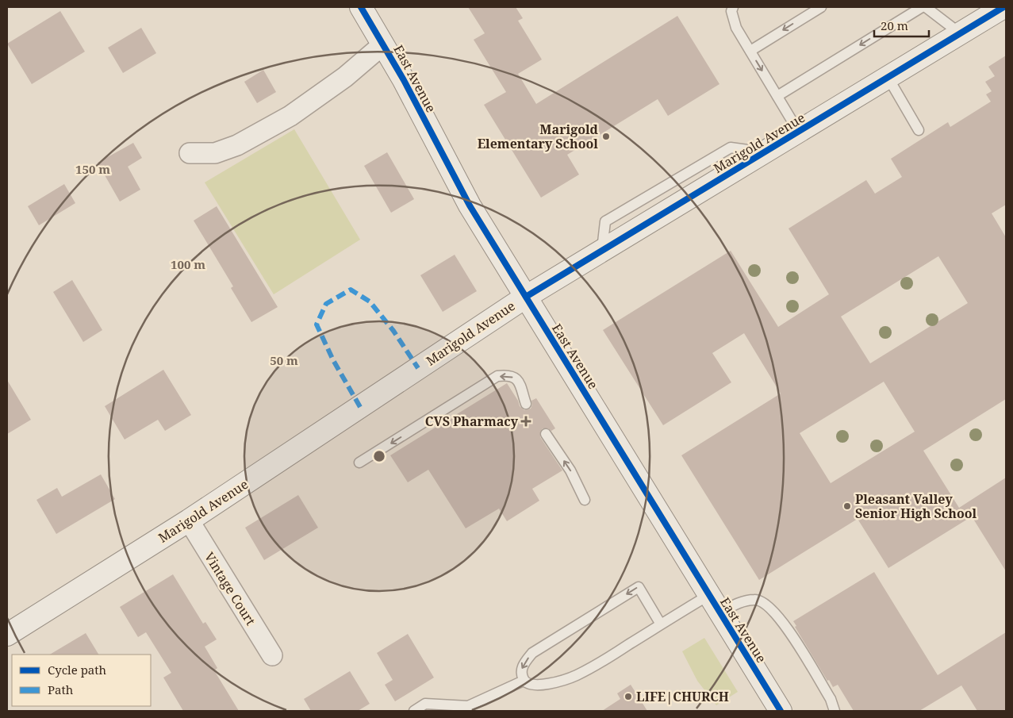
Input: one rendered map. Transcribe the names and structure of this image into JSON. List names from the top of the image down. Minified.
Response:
{"streets":{"street":["East Avenue","Marigold Avenue","Vintage Court"]},"crossings":[["East Avenue","Marigold Avenue"],["Marigold Avenue","Vintage Court"]],"places":{"other":["Marigold Elementary School","Pleasant Valley Senior High School","LIFE|CHURCH"],"health":["CVS Pharmacy"]},"legend":["Cycle path","Path"],"scale_bar":"20 m","rings":["150 m","100 m","50 m"]}
